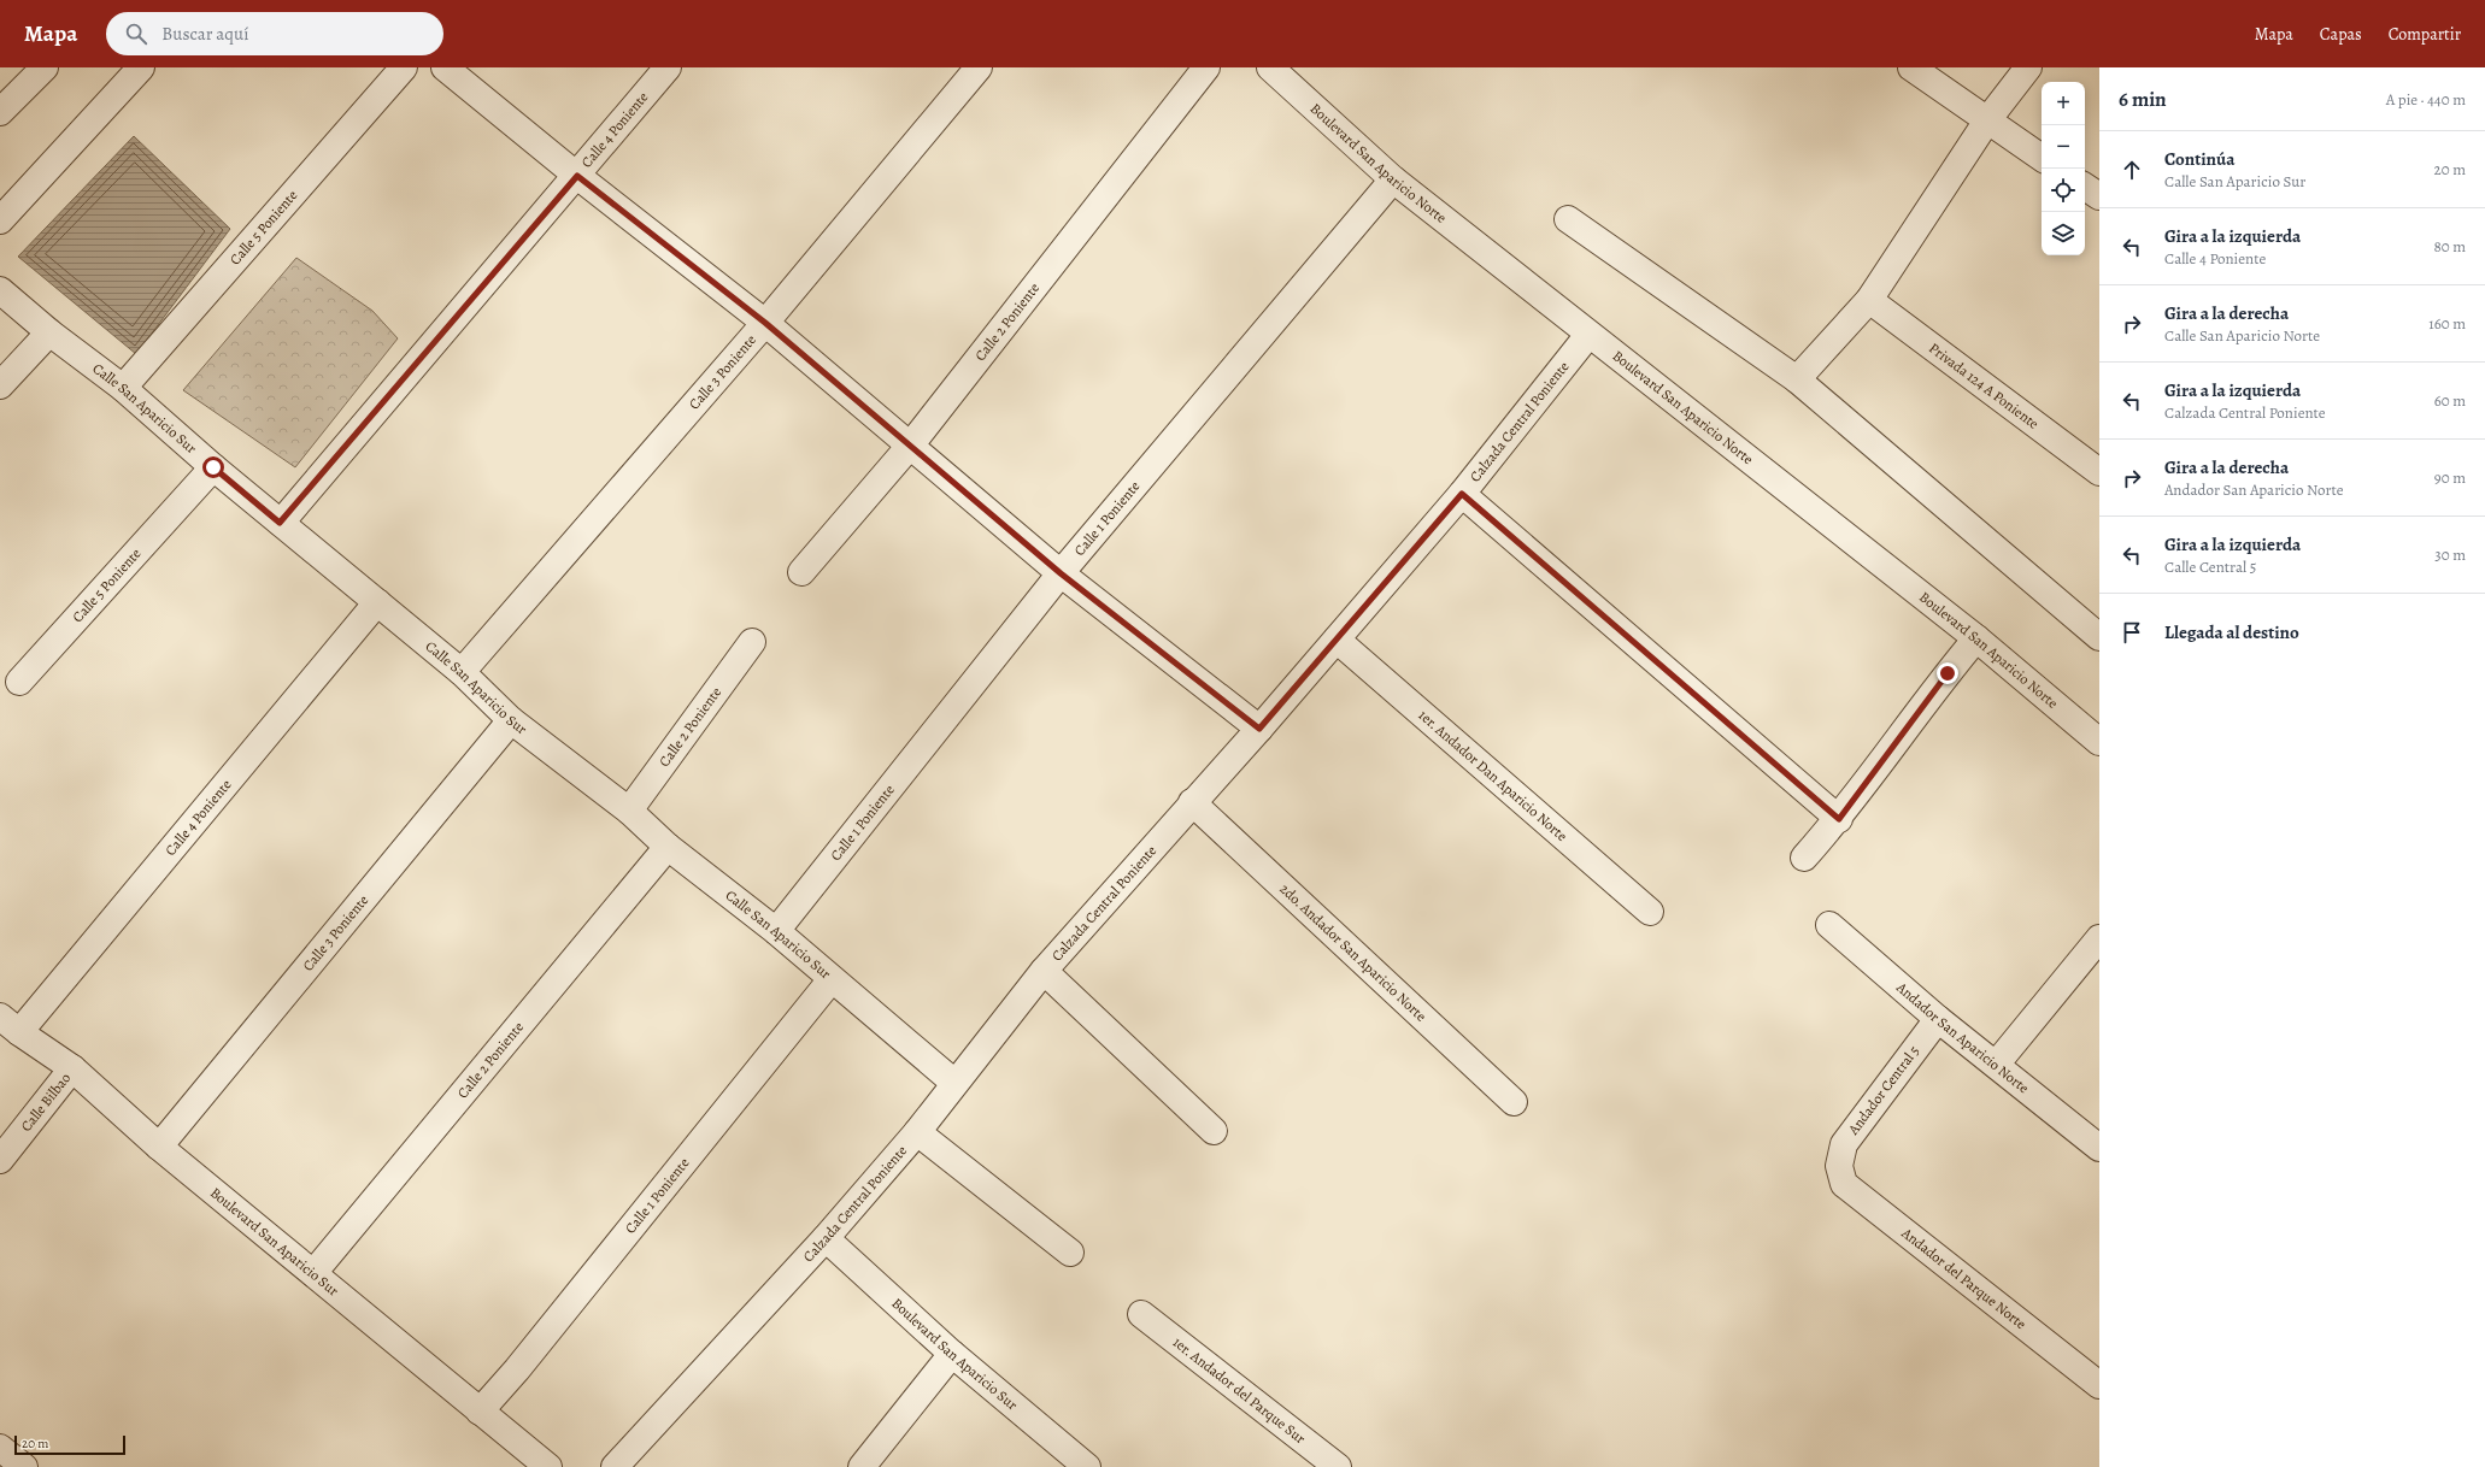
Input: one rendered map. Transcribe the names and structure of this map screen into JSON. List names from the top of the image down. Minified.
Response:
{"streets":{"street":["Calle 4 Poniente","Boulevard San Aparicio Norte","Calle 5 Poniente","Calle 2 Poniente","Calle 3 Poniente","Privada 124 A Poniente","Calle San Aparicio Sur","Calzada Central Poniente","Calle 1 Poniente","1er. Andador Dan Aparicio Norte","2do. Andador San Aparicio Norte","Andador San Aparicio Norte","Andador Central 5","Calle Bilbao","Boulevard San Aparicio Sur","Andador del Parque Norte","1er. Andador del Parque Sur"]},"crossings":[["Calle 4 Poniente","Calle San Aparicio Sur"],["Calle 4 Poniente","Boulevard San Aparicio Sur"],["Boulevard San Aparicio Norte","Calzada Central Poniente"],["Boulevard San Aparicio Norte","Calle 1 Poniente"],["Calle 5 Poniente","Calle San Aparicio Sur"],["Calle 2 Poniente","Calle San Aparicio Sur"],["Calle 2 Poniente","Boulevard San Aparicio Sur"],["Calle 3 Poniente","Calle San Aparicio Sur"],["Calle 3 Poniente","Boulevard San Aparicio Sur"],["Calle San Aparicio Sur","Calzada Central Poniente"],["Calle San Aparicio Sur","Calle 1 Poniente"],["Calzada Central Poniente","1er. Andador Dan Aparicio Norte"],["Calzada Central Poniente","2do. Andador San Aparicio Norte"],["Calzada Central Poniente","Boulevard San Aparicio Sur"],["Calle 1 Poniente","Boulevard San Aparicio Sur"],["Andador San Aparicio Norte","Andador Central 5"],["Andador Central 5","Andador del Parque Norte"],["Calle Bilbao","Boulevard San Aparicio Sur"]],"scale_bar":"20 m","page":{"header":"Mapa","search":"Buscar aquí","nav":["Mapa","Capas","Compartir"],"heading":["6 min","A pie · 440 m"],"map_buttons":["+","−"],"list":[["Continúa","Calle San Aparicio Sur","20 m"],["Gira a la izquierda","Calle 4 Poniente","80 m"],["Gira a la derecha","Calle San Aparicio Norte","160 m"],["Gira a la izquierda","Calzada Central Poniente","60 m"],["Gira a la derecha","Andador San Aparicio Norte","90 m"],["Gira a la izquierda","Calle Central 5","30 m"],"Llegada al destino"],"scale":"20 m"}}
